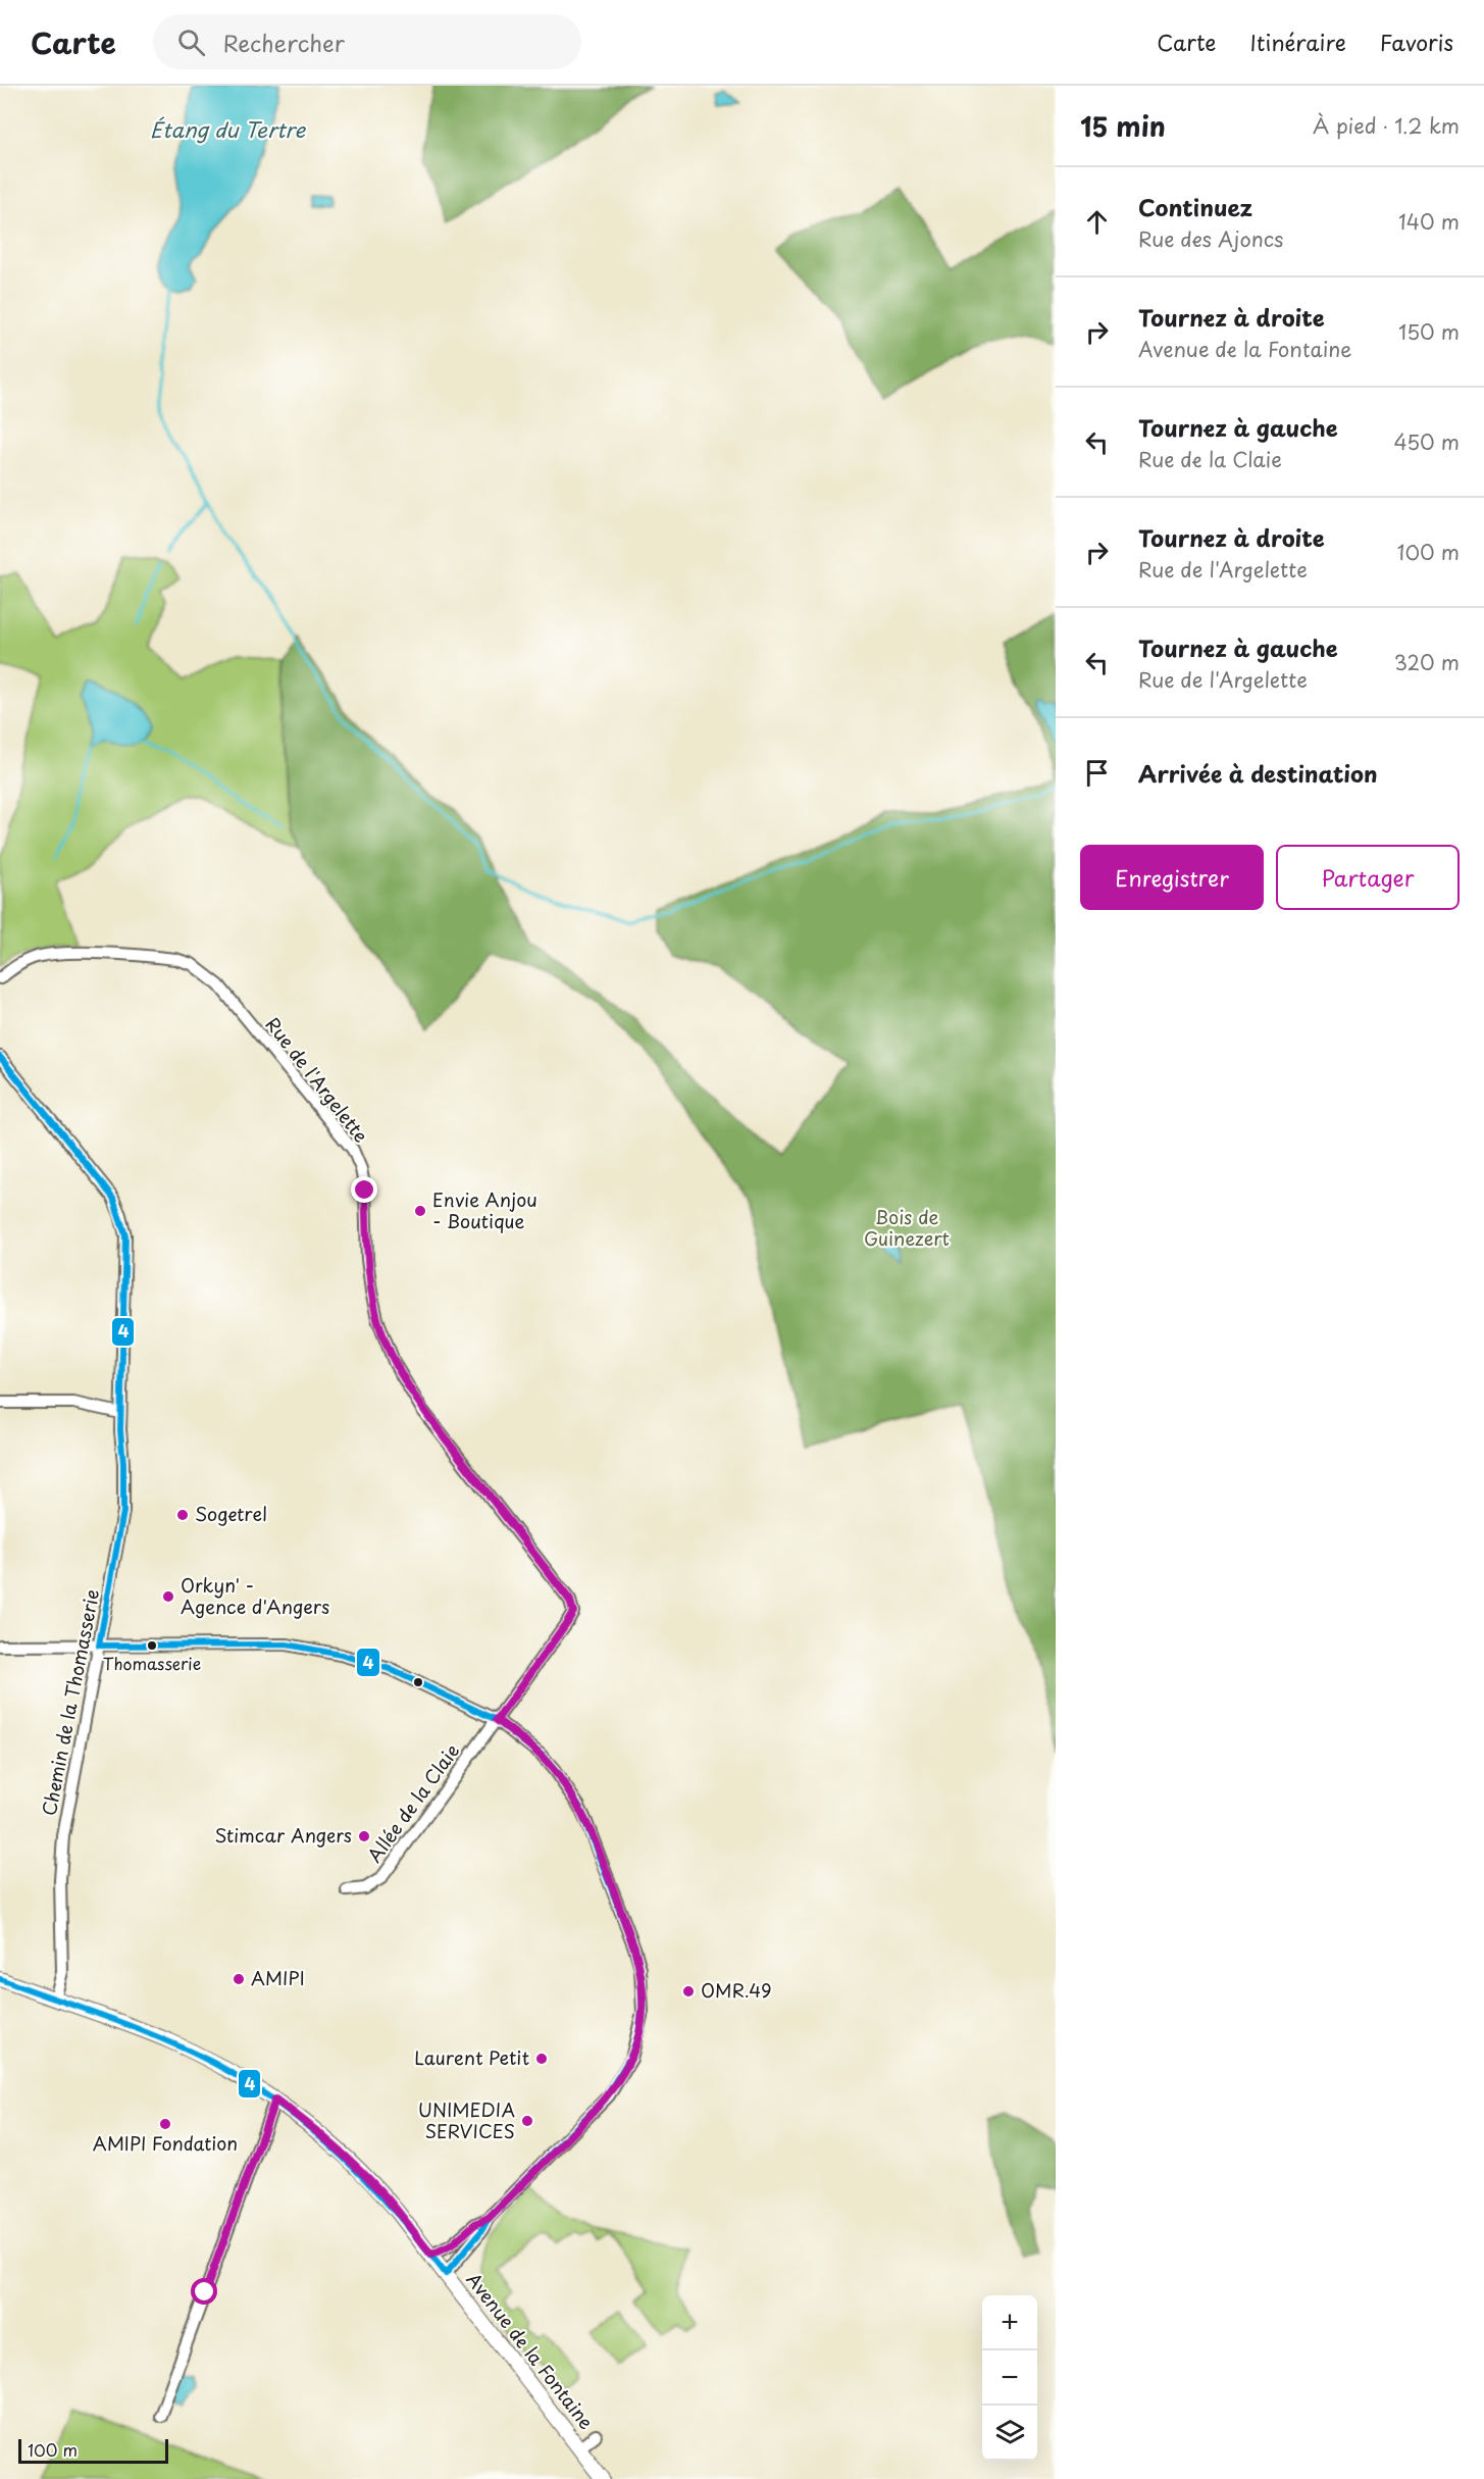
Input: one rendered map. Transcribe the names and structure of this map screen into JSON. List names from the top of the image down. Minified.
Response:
{"streets":{"street":["Rue de l'Argelette","Chemin de la Thomasserie","Allée de la Claie","Avenue de la Fontaine"]},"crossings":[["Rue de l'Argelette","Allée de la Claie"],["Chemin de la Thomasserie","Avenue de la Fontaine"]],"water":["Étang du Tertre"],"parks":["Bois de Guinezert"],"places":["Envie Anjou - Boutique","Sogetrel","Orkyn' - Agence d'Angers","Thomasserie","Stimcar Angers","AMIPI","OMR.49","Laurent Petit","UNIMEDIA SERVICES","AMIPI Fondation"],"lines":["transit line 4"],"scale_bar":"100 m","page":{"header":"Carte","search":"Rechercher","nav":["Carte","Itinéraire","Favoris"],"heading":["15 min","À pied · 1.2 km"],"list":[["Continuez","Rue des Ajoncs","140 m"],["Tournez à droite","Avenue de la Fontaine","150 m"],["Tournez à gauche","Rue de la Claie","450 m"],["Tournez à droite","Rue de l'Argelette","100 m"],["Tournez à gauche","Rue de l'Argelette","320 m"],"Arrivée à destination"],"buttons":["Enregistrer","Partager"],"map_buttons":["+","−"],"scale":"100 m"}}
